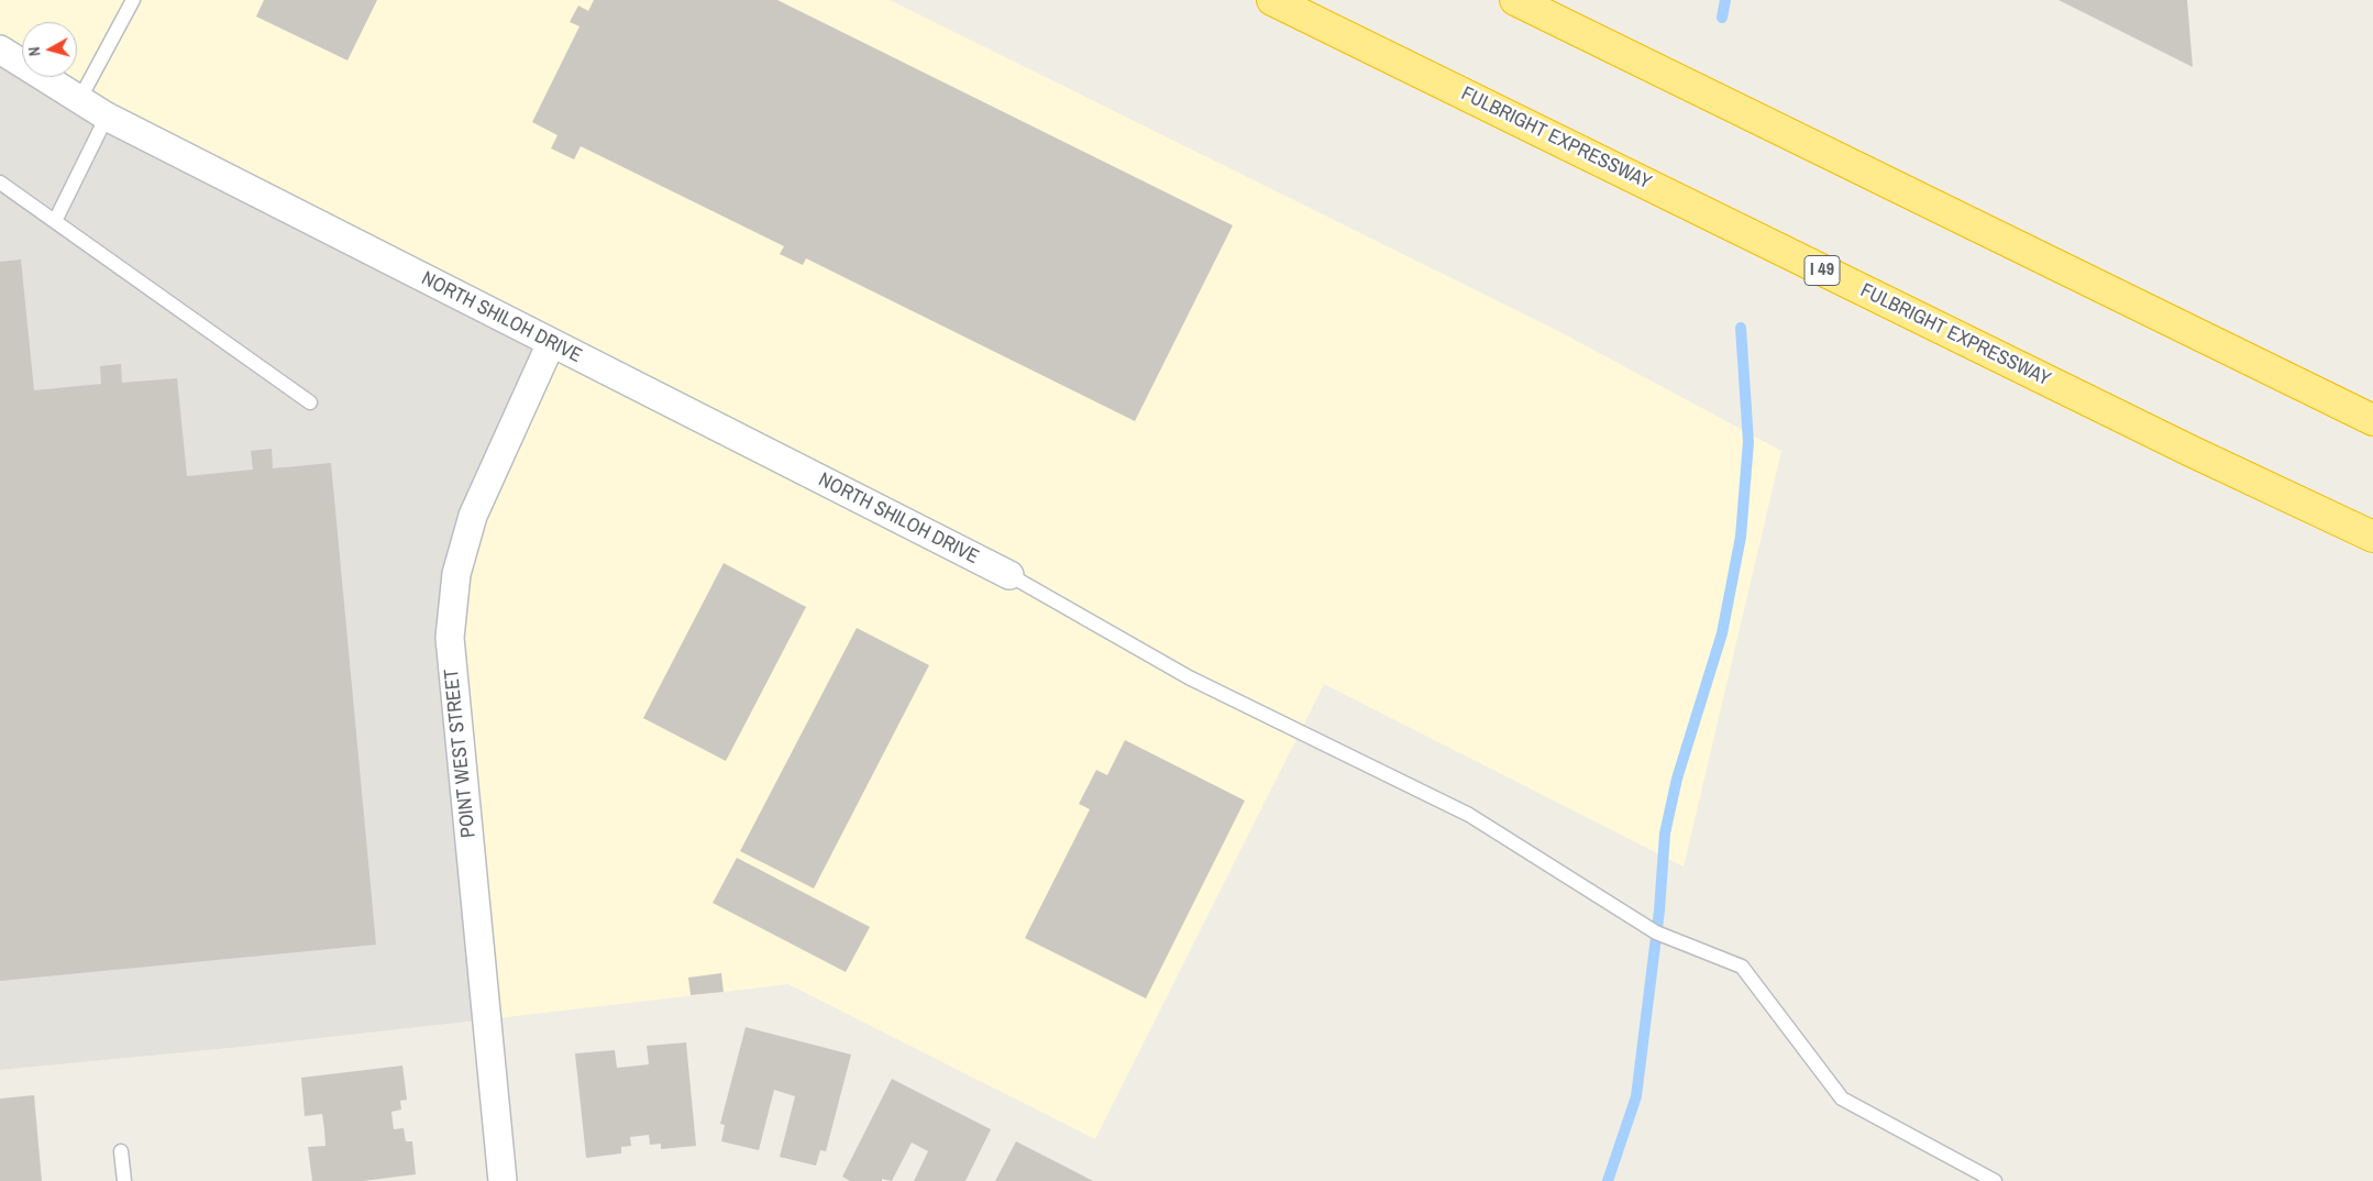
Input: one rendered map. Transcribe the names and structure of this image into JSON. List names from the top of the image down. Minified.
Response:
{"streets":{"highway":["FULBRIGHT EXPRESSWAY","I 49"],"street":["NORTH SHILOH DRIVE","POINT WEST STREET"]},"crossings":[["NORTH SHILOH DRIVE","POINT WEST STREET"]],"north":"left"}
